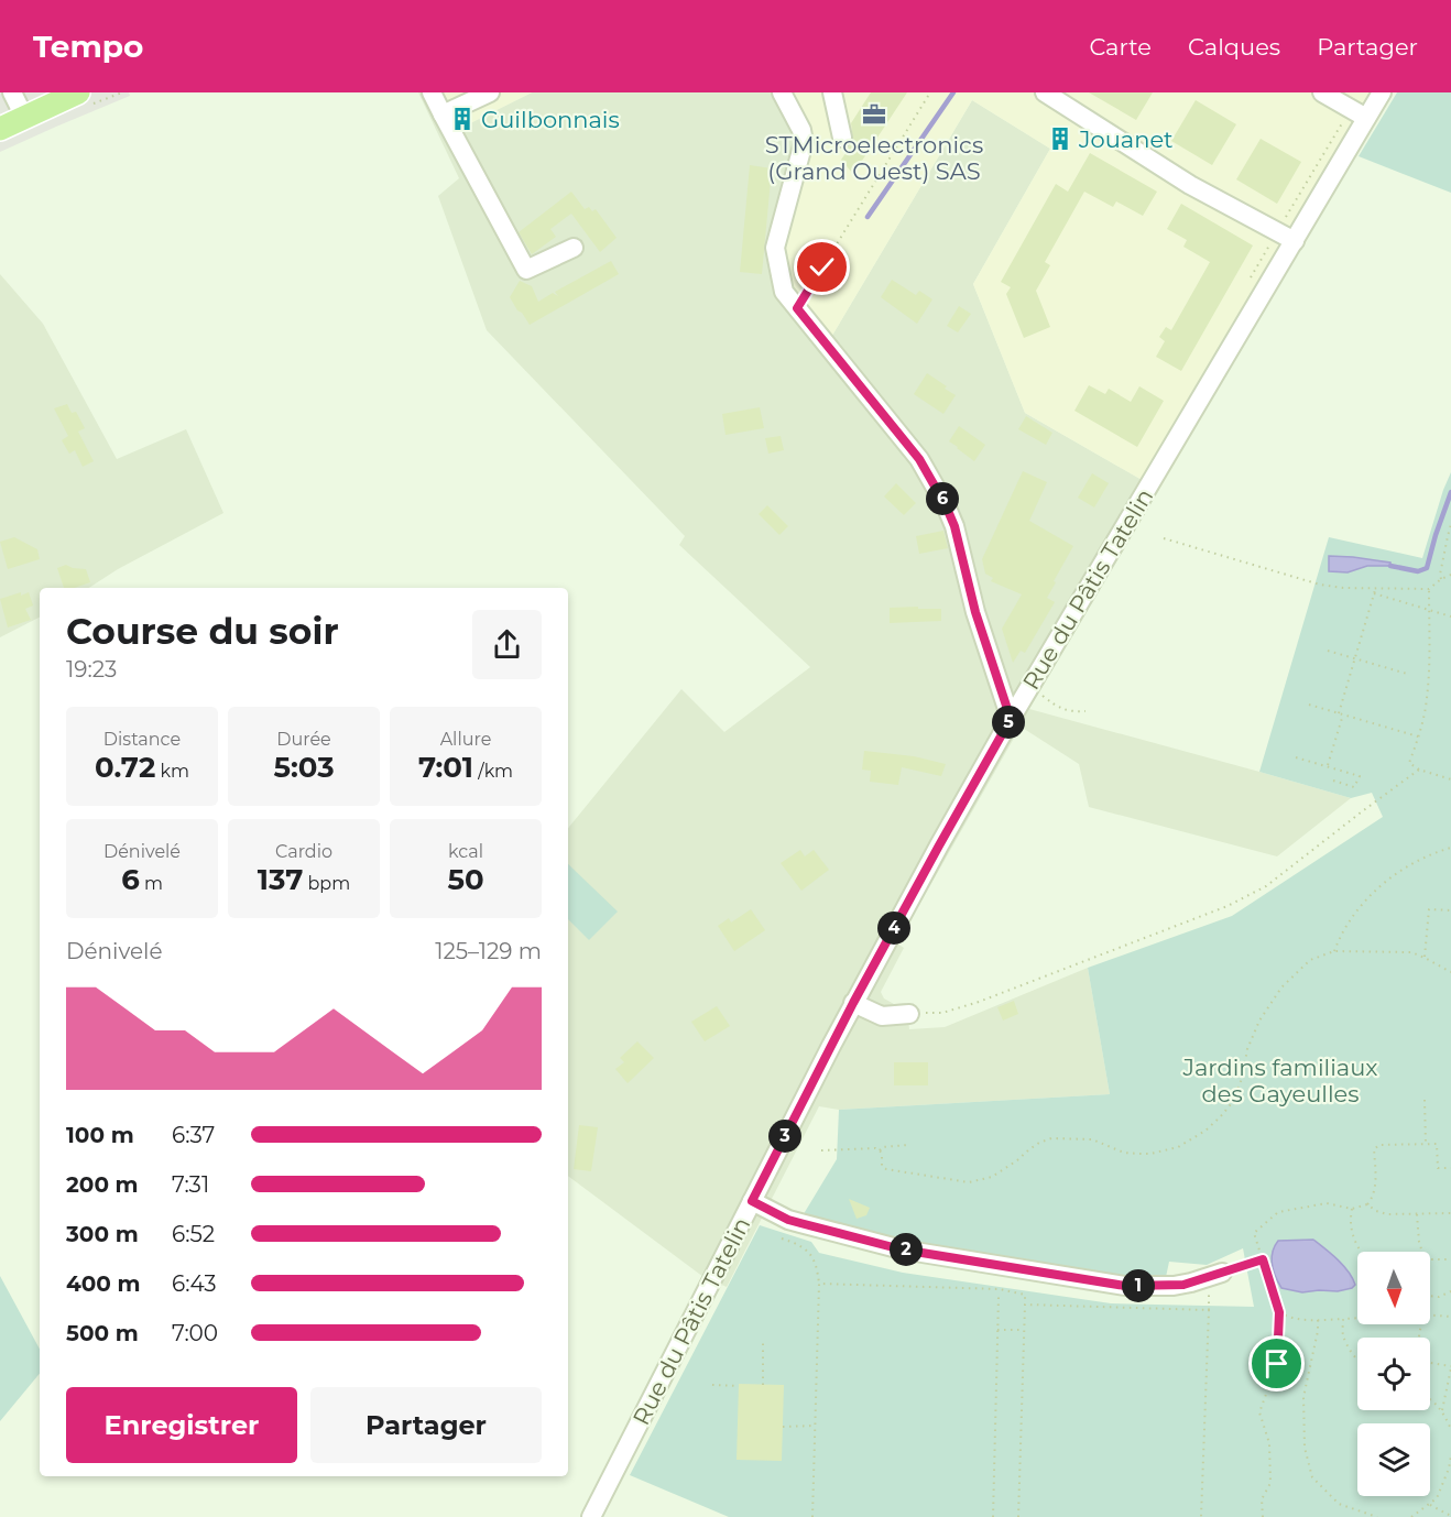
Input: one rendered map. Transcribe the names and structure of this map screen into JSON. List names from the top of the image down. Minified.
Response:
{"streets":{"street":["Rue du Pâtis Tatelin"]},"parks":["Jardins familiaux des Gayeulles"],"places":{"office":["STMicroelectronics (Grand Ouest) SAS"],"building":["Guilbonnais","Jouanet"]},"north":"bottom","page":{"header":"Tempo","nav":["Carte","Calques","Partager"],"pins":["6","5","4","3","2","1"],"heading":["Course du soir","19:23"],"stats":[["Distance","0.72 km"],["Durée","5:03"],["Allure","7:01 /km"],["Dénivelé","6 m"],["Cardio","137 bpm"],["kcal","50"]],"chart":["Dénivelé","125–129 m"],"list":[{"name":"100 m","note":"6:37"},{"name":"200 m","note":"7:31"},{"name":"300 m","note":"6:52"},{"name":"400 m","note":"6:43"},{"name":"500 m","note":"7:00"}],"buttons":["Enregistrer","Partager"]}}
